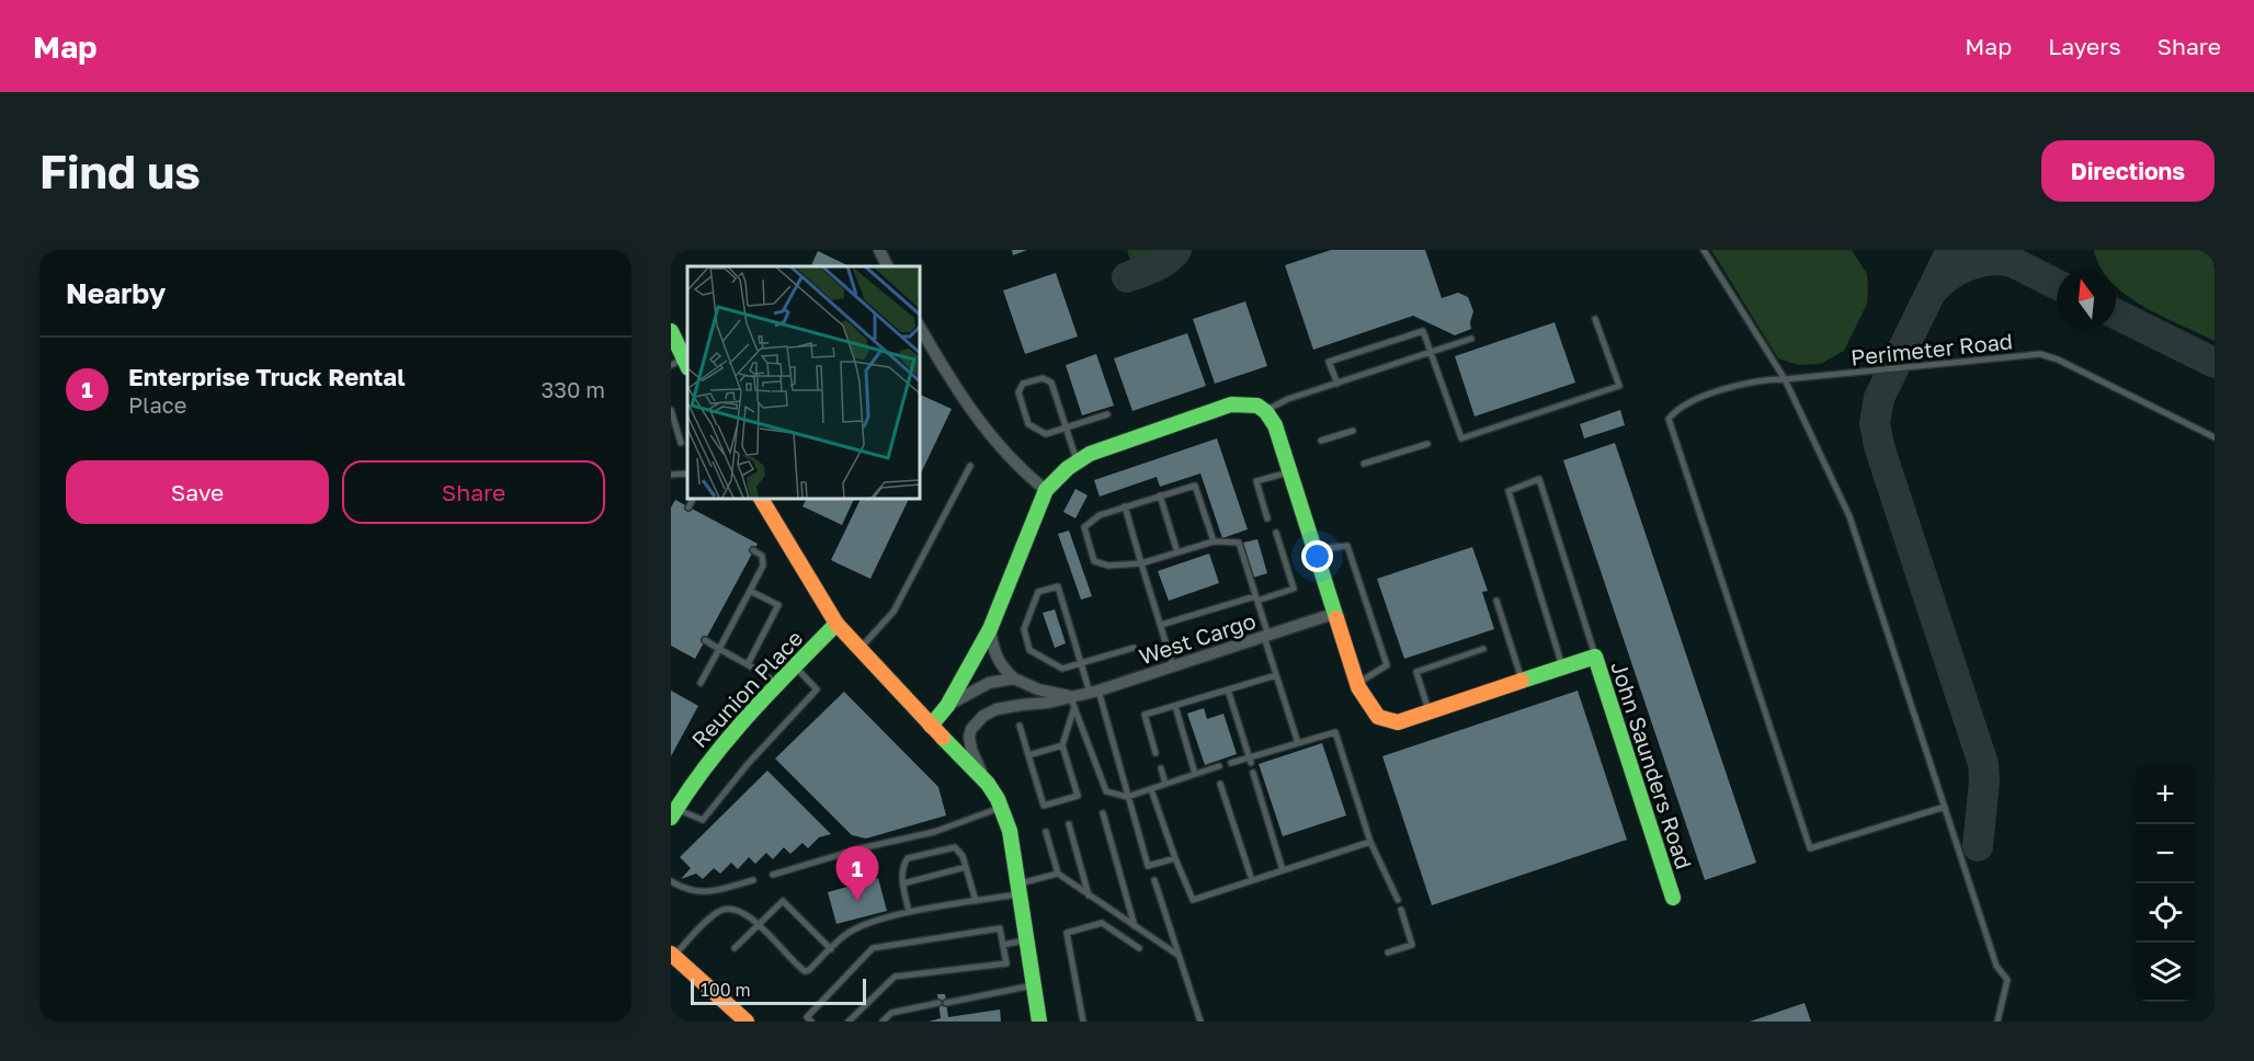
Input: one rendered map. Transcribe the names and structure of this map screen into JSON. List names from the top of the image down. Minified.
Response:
{"streets":{"street":["West Cargo","Reunion Place","John Saunders Road"],"lane":["Perimeter Road"]},"crossings":[["West Cargo","John Saunders Road"]],"scale_bar":"100 m","north":"top","page":{"header":"Map","nav":["Map","Layers","Share"],"buttons":["Directions",["Save","Share"]],"title":"Find us","heading":"Nearby","list":[{"mark":"1","name":"Enterprise Truck Rental","note":"Place","value":"330 m"}],"map_buttons":["+","−"],"pins":"1","scale":"100 m"}}
